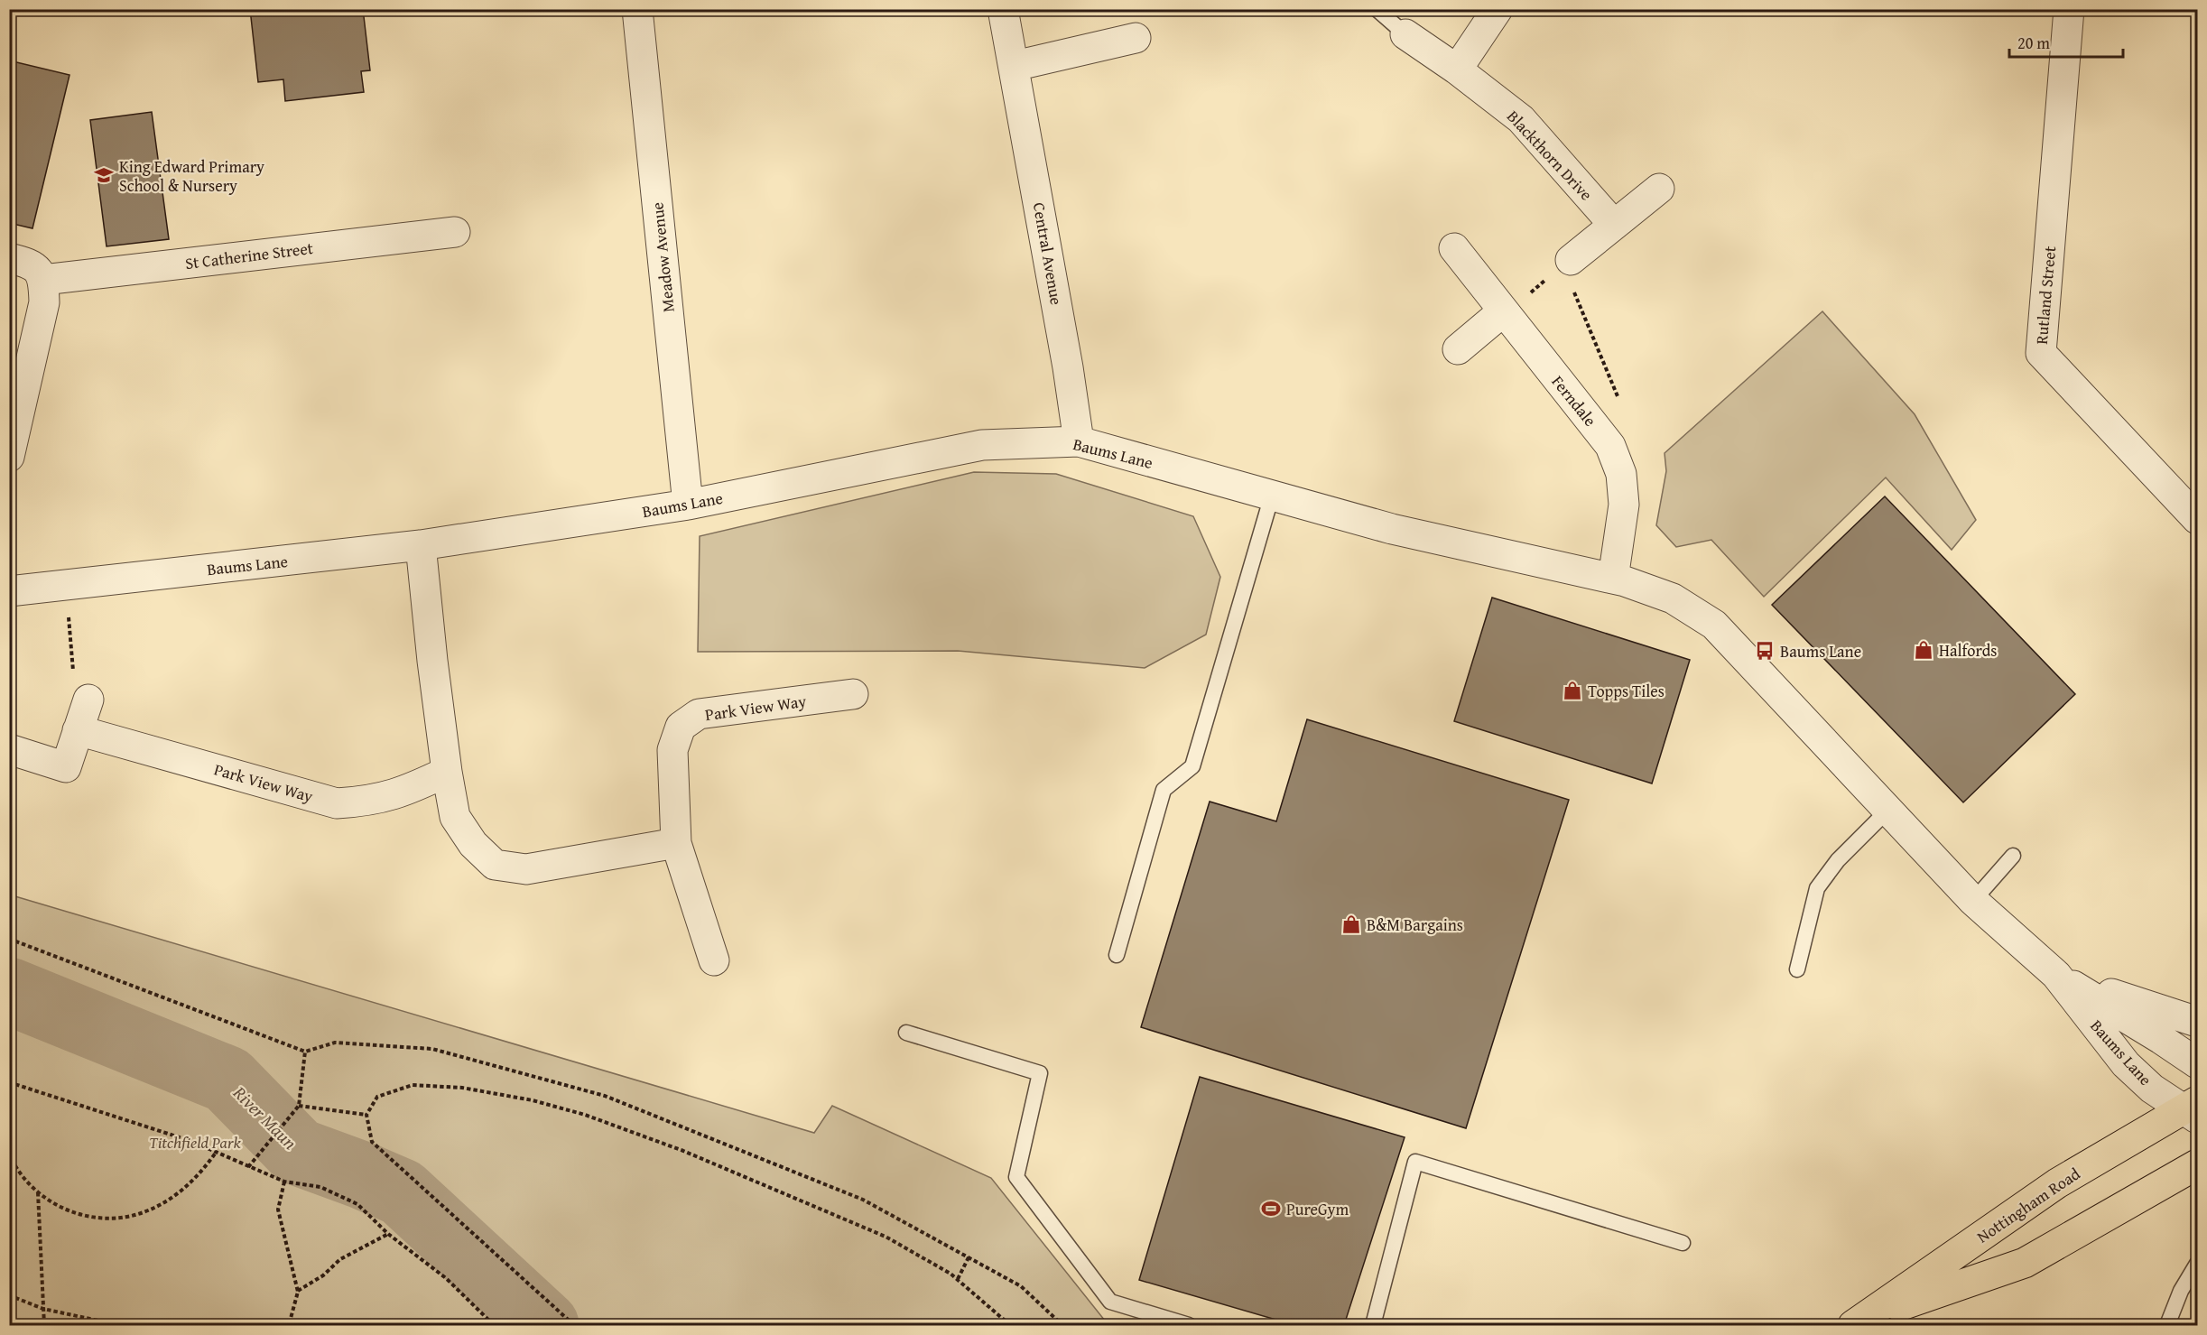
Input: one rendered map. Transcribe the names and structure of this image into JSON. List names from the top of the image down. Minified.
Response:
{"streets":{"highway":["Nottingham Road"],"street":["Blackthorn Drive","Central Avenue","St Catherine Street","Meadow Avenue","Rutland Street","Ferndale","Baums Lane","Park View Way"]},"crossings":[["Central Avenue","Baums Lane"],["Meadow Avenue","Baums Lane"],["Ferndale","Baums Lane"],["Baums Lane","Nottingham Road"]],"water":["River Maun"],"parks":["Titchfield Park"],"places":{"school or university":["King Edward Primary School & Nursery"],"shop":["Halfords","Topps Tiles","B&M Bargains"],"bus stop":["Baums Lane"],"sports":["PureGym"]},"scale_bar":"20 m"}
